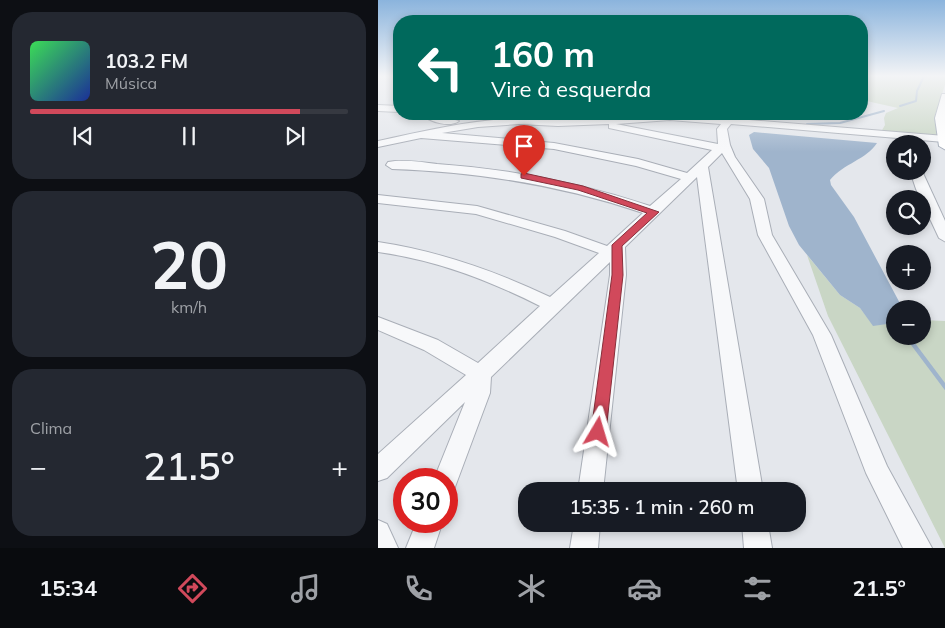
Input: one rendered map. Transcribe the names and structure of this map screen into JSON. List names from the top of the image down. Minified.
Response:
{"page":{"turn":["160 m","Vire à esquerda"],"song":["103.2 FM","Música"],"map_buttons":["+","−"],"tile":[["20","km/h"],"Clima"],"heat":["−","21.5°","+"],"limit":"30","trip":"15:35 · 1 min · 260 m","tabs":["15:34","21.5°"]}}
